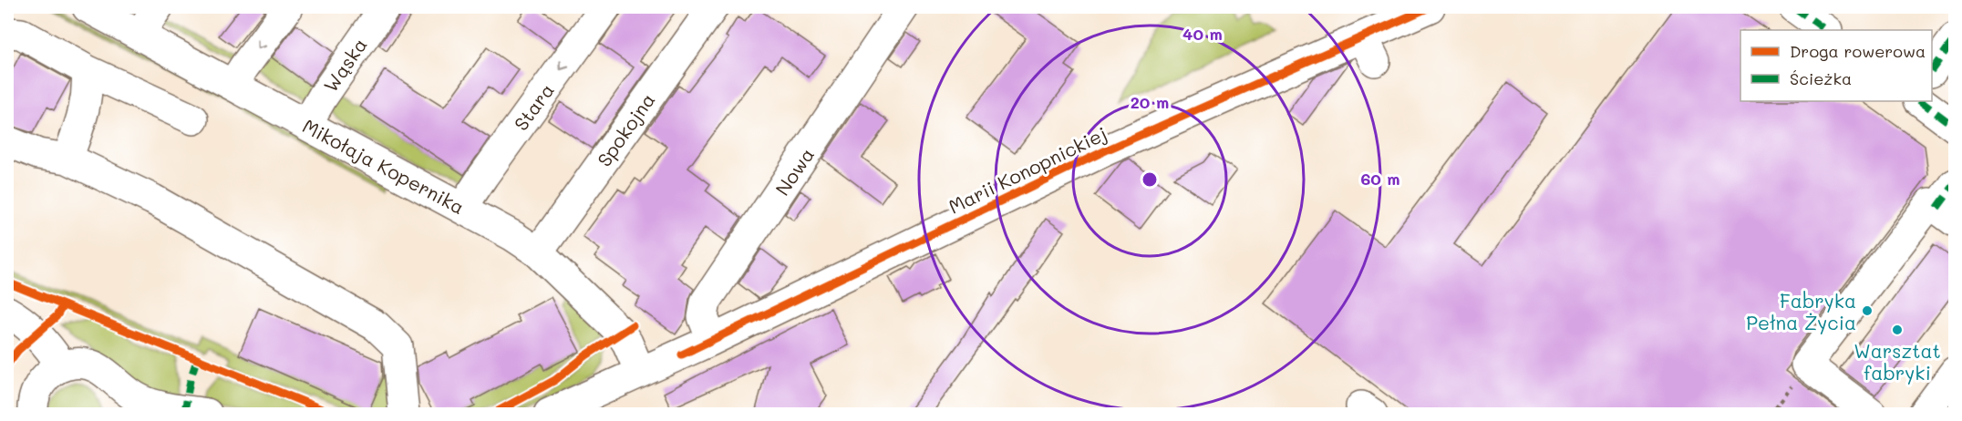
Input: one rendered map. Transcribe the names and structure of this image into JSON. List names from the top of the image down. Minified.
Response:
{"streets":{"street":["Wąska","Stara","Spokojna","Mikołaja Kopernika","Marii Konopnickiej","Nowa"]},"crossings":[["Wąska","Mikołaja Kopernika"],["Stara","Mikołaja Kopernika"],["Spokojna","Mikołaja Kopernika"],["Mikołaja Kopernika","Marii Konopnickiej"],["Marii Konopnickiej","Nowa"]],"one_way":["Stara"],"places":["Fabryka Pełna Życia","Warsztat fabryki"],"legend":["Droga rowerowa","Ścieżka"],"rings":["40 m","20 m","60 m"]}
